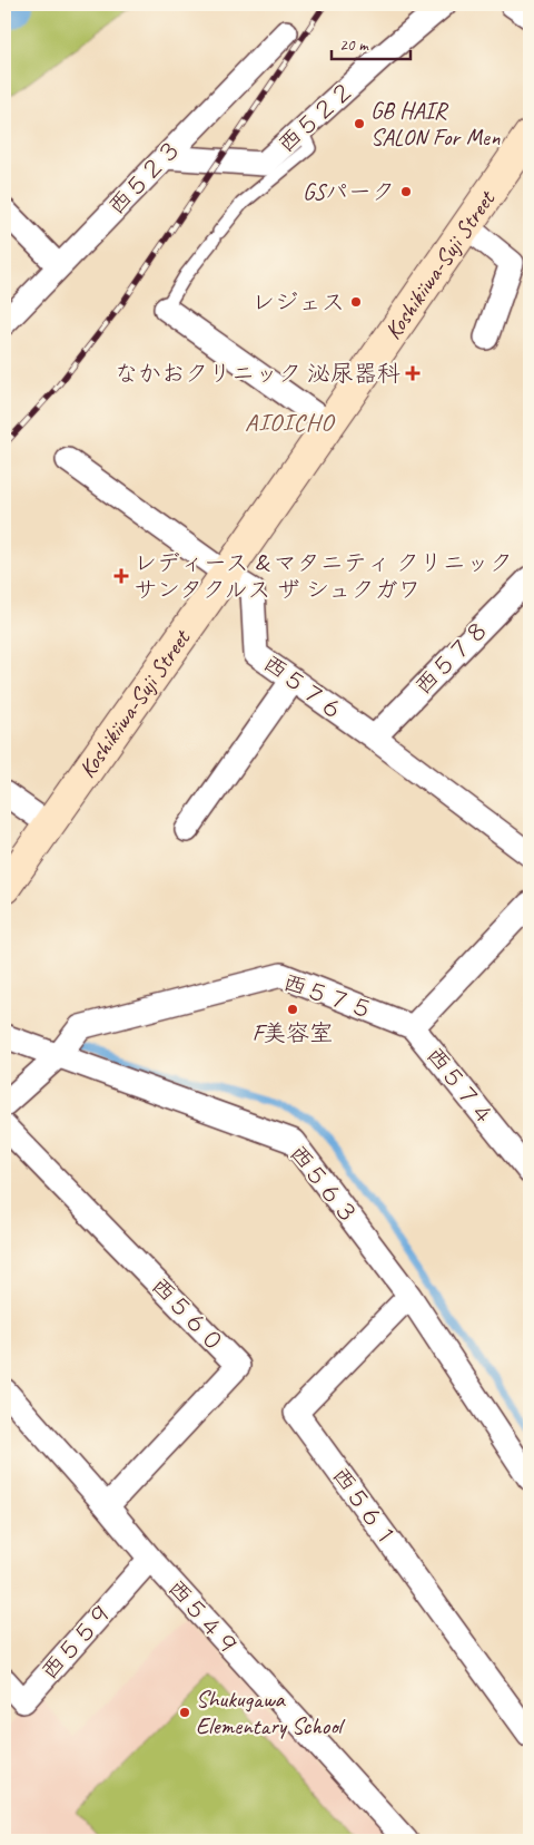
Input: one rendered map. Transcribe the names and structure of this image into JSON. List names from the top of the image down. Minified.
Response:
{"streets":{"street":["西５２２","西５２３","Koshikiiwa-Suji Street","西５７８","西５７６","西５７５","西５７４","西５６３","西５６０","西５６１","西５４９","西５５９"]},"crossings":[["西５２２","西５２３"],["Koshikiiwa-Suji Street","西５７６"],["西５７８","西５７６"],["西５７５","西５７４"],["西５７５","西５６３"],["西５６３","西５６１"],["西５６０","西５４９"],["西５４９","西５５９"]],"districts":["AIOICHO"],"places":{"other":["GB HAIR SALON For Men","GSパーク","レジェス","F美容室","Shukugawa Elementary School"],"health":["なかおクリニック 泌尿器科","レディース & マタニティ クリニック サンタクルス ザ シュクガワ"]},"scale_bar":"20 m"}
